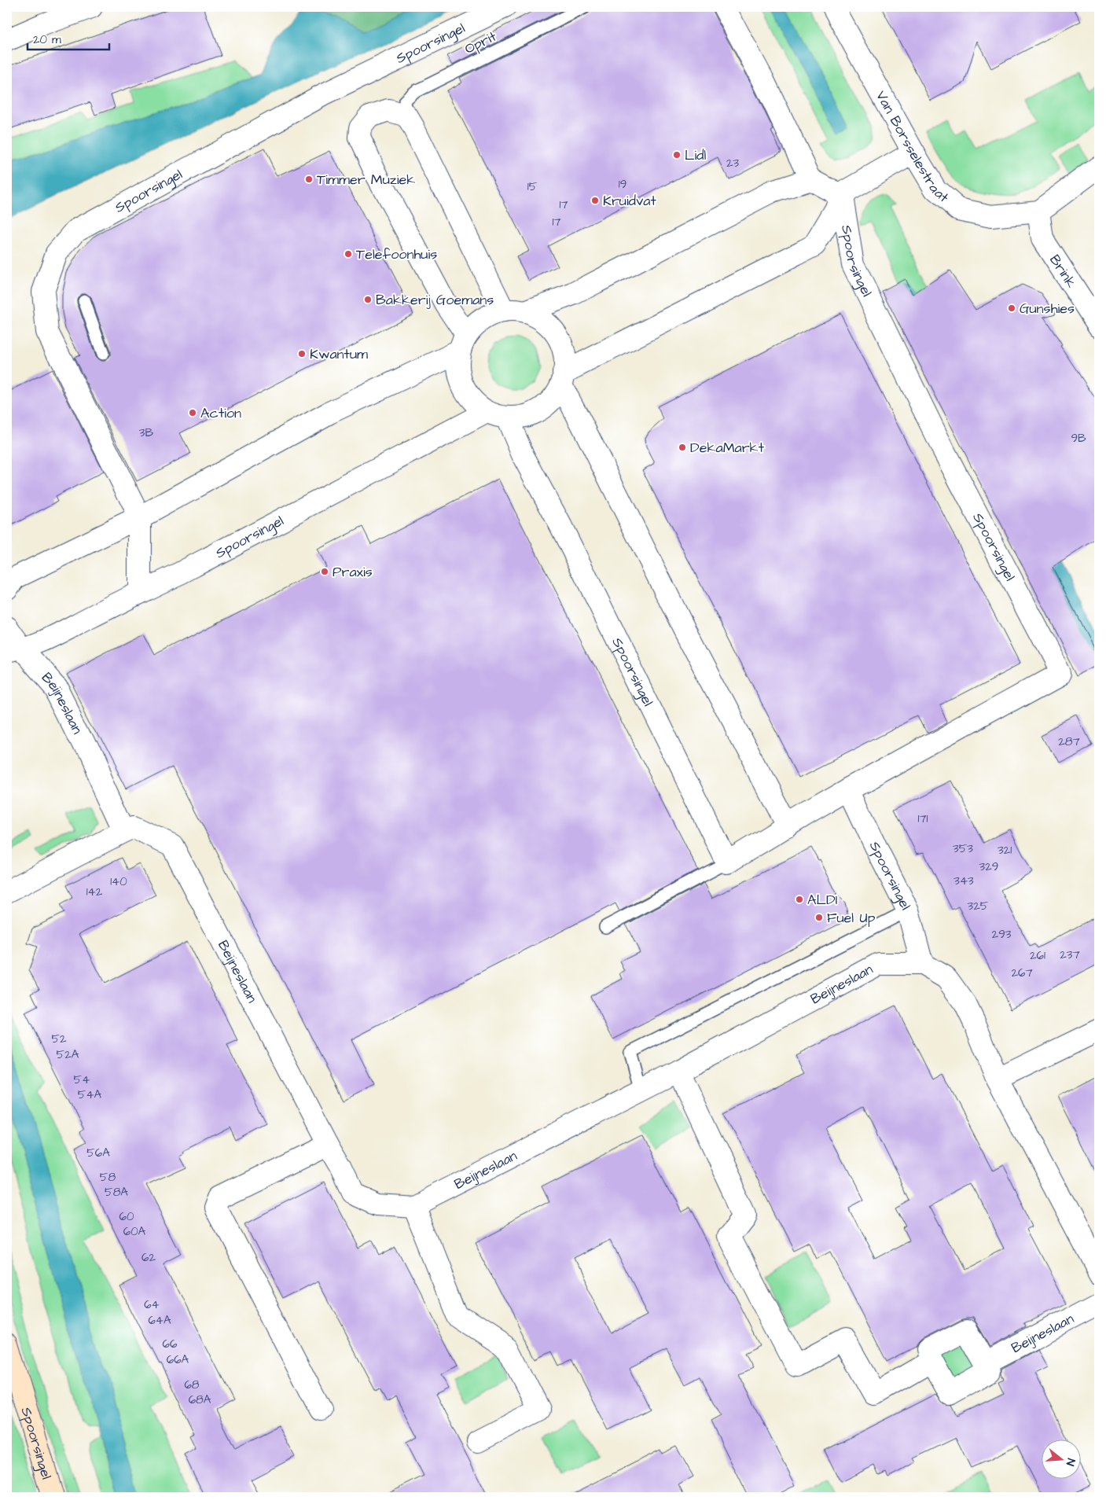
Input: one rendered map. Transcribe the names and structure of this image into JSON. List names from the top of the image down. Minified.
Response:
{"streets":{"main road":["Spoorsingel"],"street":["Van Borsselestraat","Brink","Beijneslaan"],"lane":["Oprit"]},"crossings":[["Spoorsingel","Van Borsselestraat"],["Spoorsingel","Beijneslaan"],["Van Borsselestraat","Brink"]],"places":["Lidl","Timmer Muziek","Kruidvat","Telefoonhuis","Bakkerij Goemans","Gunshies","Kwantum","Action","DekaMarkt","Praxis","ALDI","Fuel Up"],"house_numbers":["23","19","15","17","17","3B","9B","287","171","353","321","329","343","140","142","325","293","237","261","267","52","52A","54","54A","56A","58","58A","60","60A","62","64","64A","66","66A","68","68A"],"scale_bar":"20 m","north":"right"}
